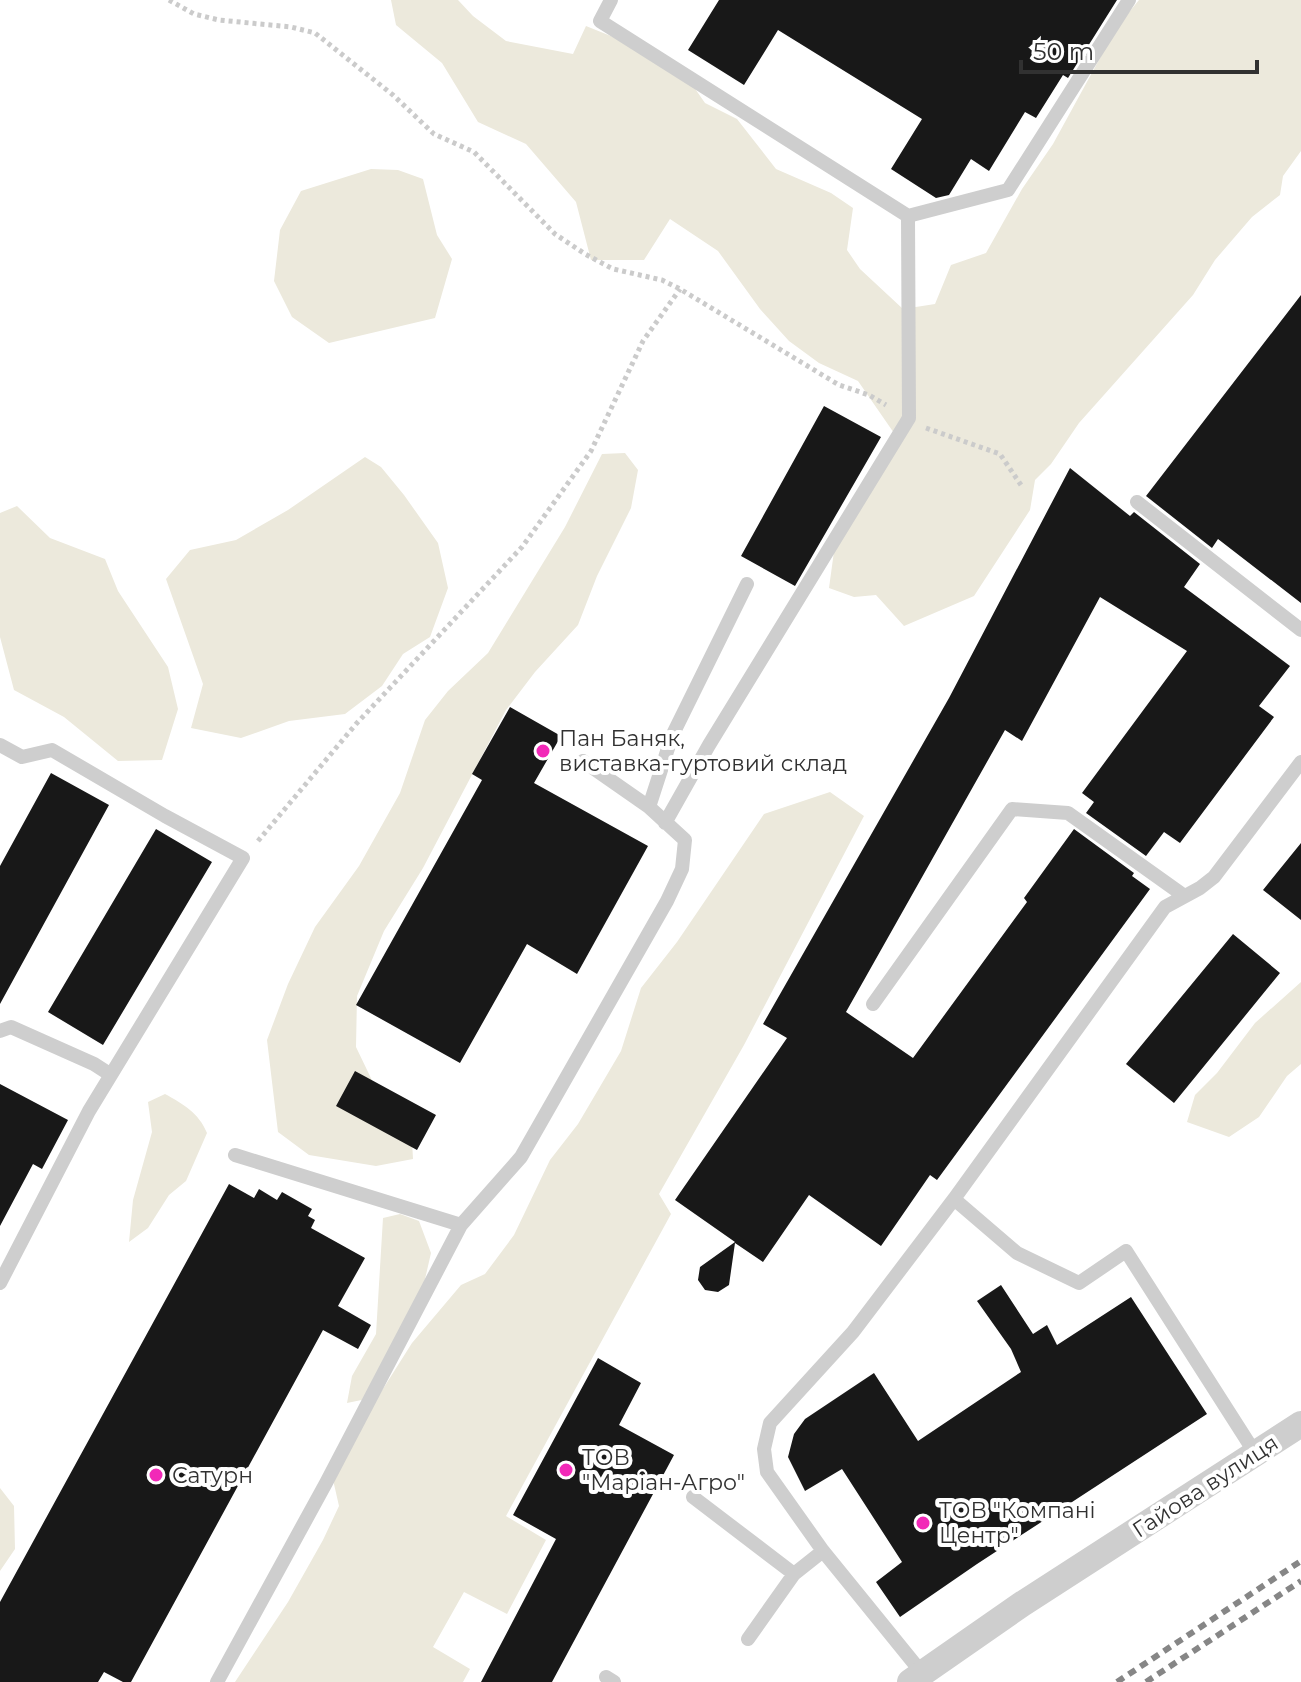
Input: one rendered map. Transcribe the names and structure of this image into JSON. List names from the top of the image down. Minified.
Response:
{"streets":{"street":["Гайова вулиця"]},"places":["Пан Баняк, виставка-гуртовий склад","ТОВ \"Маріан-Агро\"","Сатурн","ТОВ \"Компані Центр\""],"scale_bar":"50 m"}
